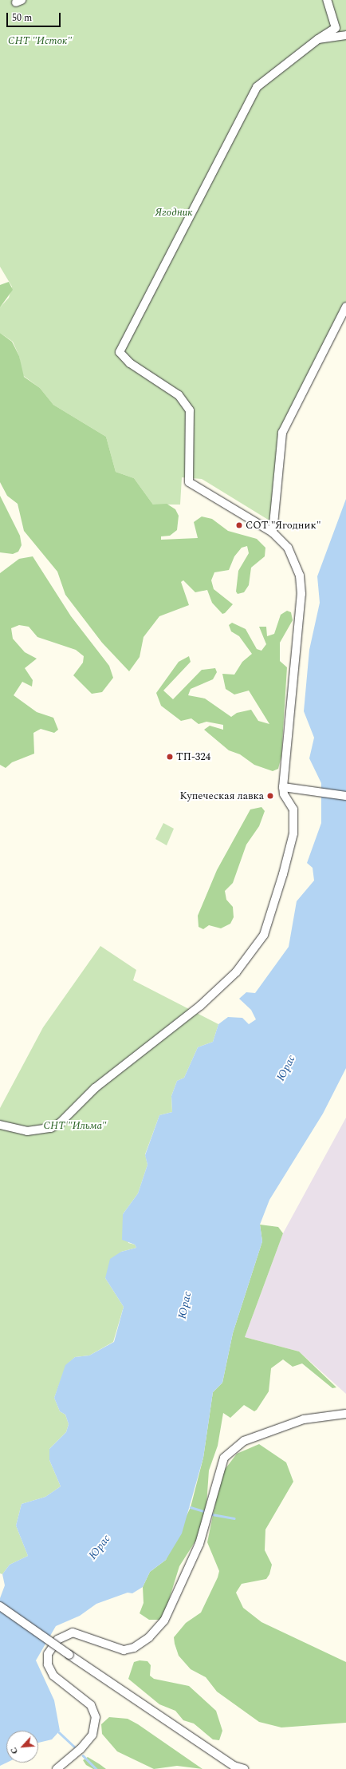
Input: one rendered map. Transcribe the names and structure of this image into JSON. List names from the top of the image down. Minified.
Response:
{"water":["Юрас"],"parks":["СНТ \"Исток\"","Ягодник","СНТ \"Ильма\""],"places":["СОТ \"Ягодник\"","ТП-324","Купеческая лавка"],"scale_bar":"50 m","north":"bottom left"}
